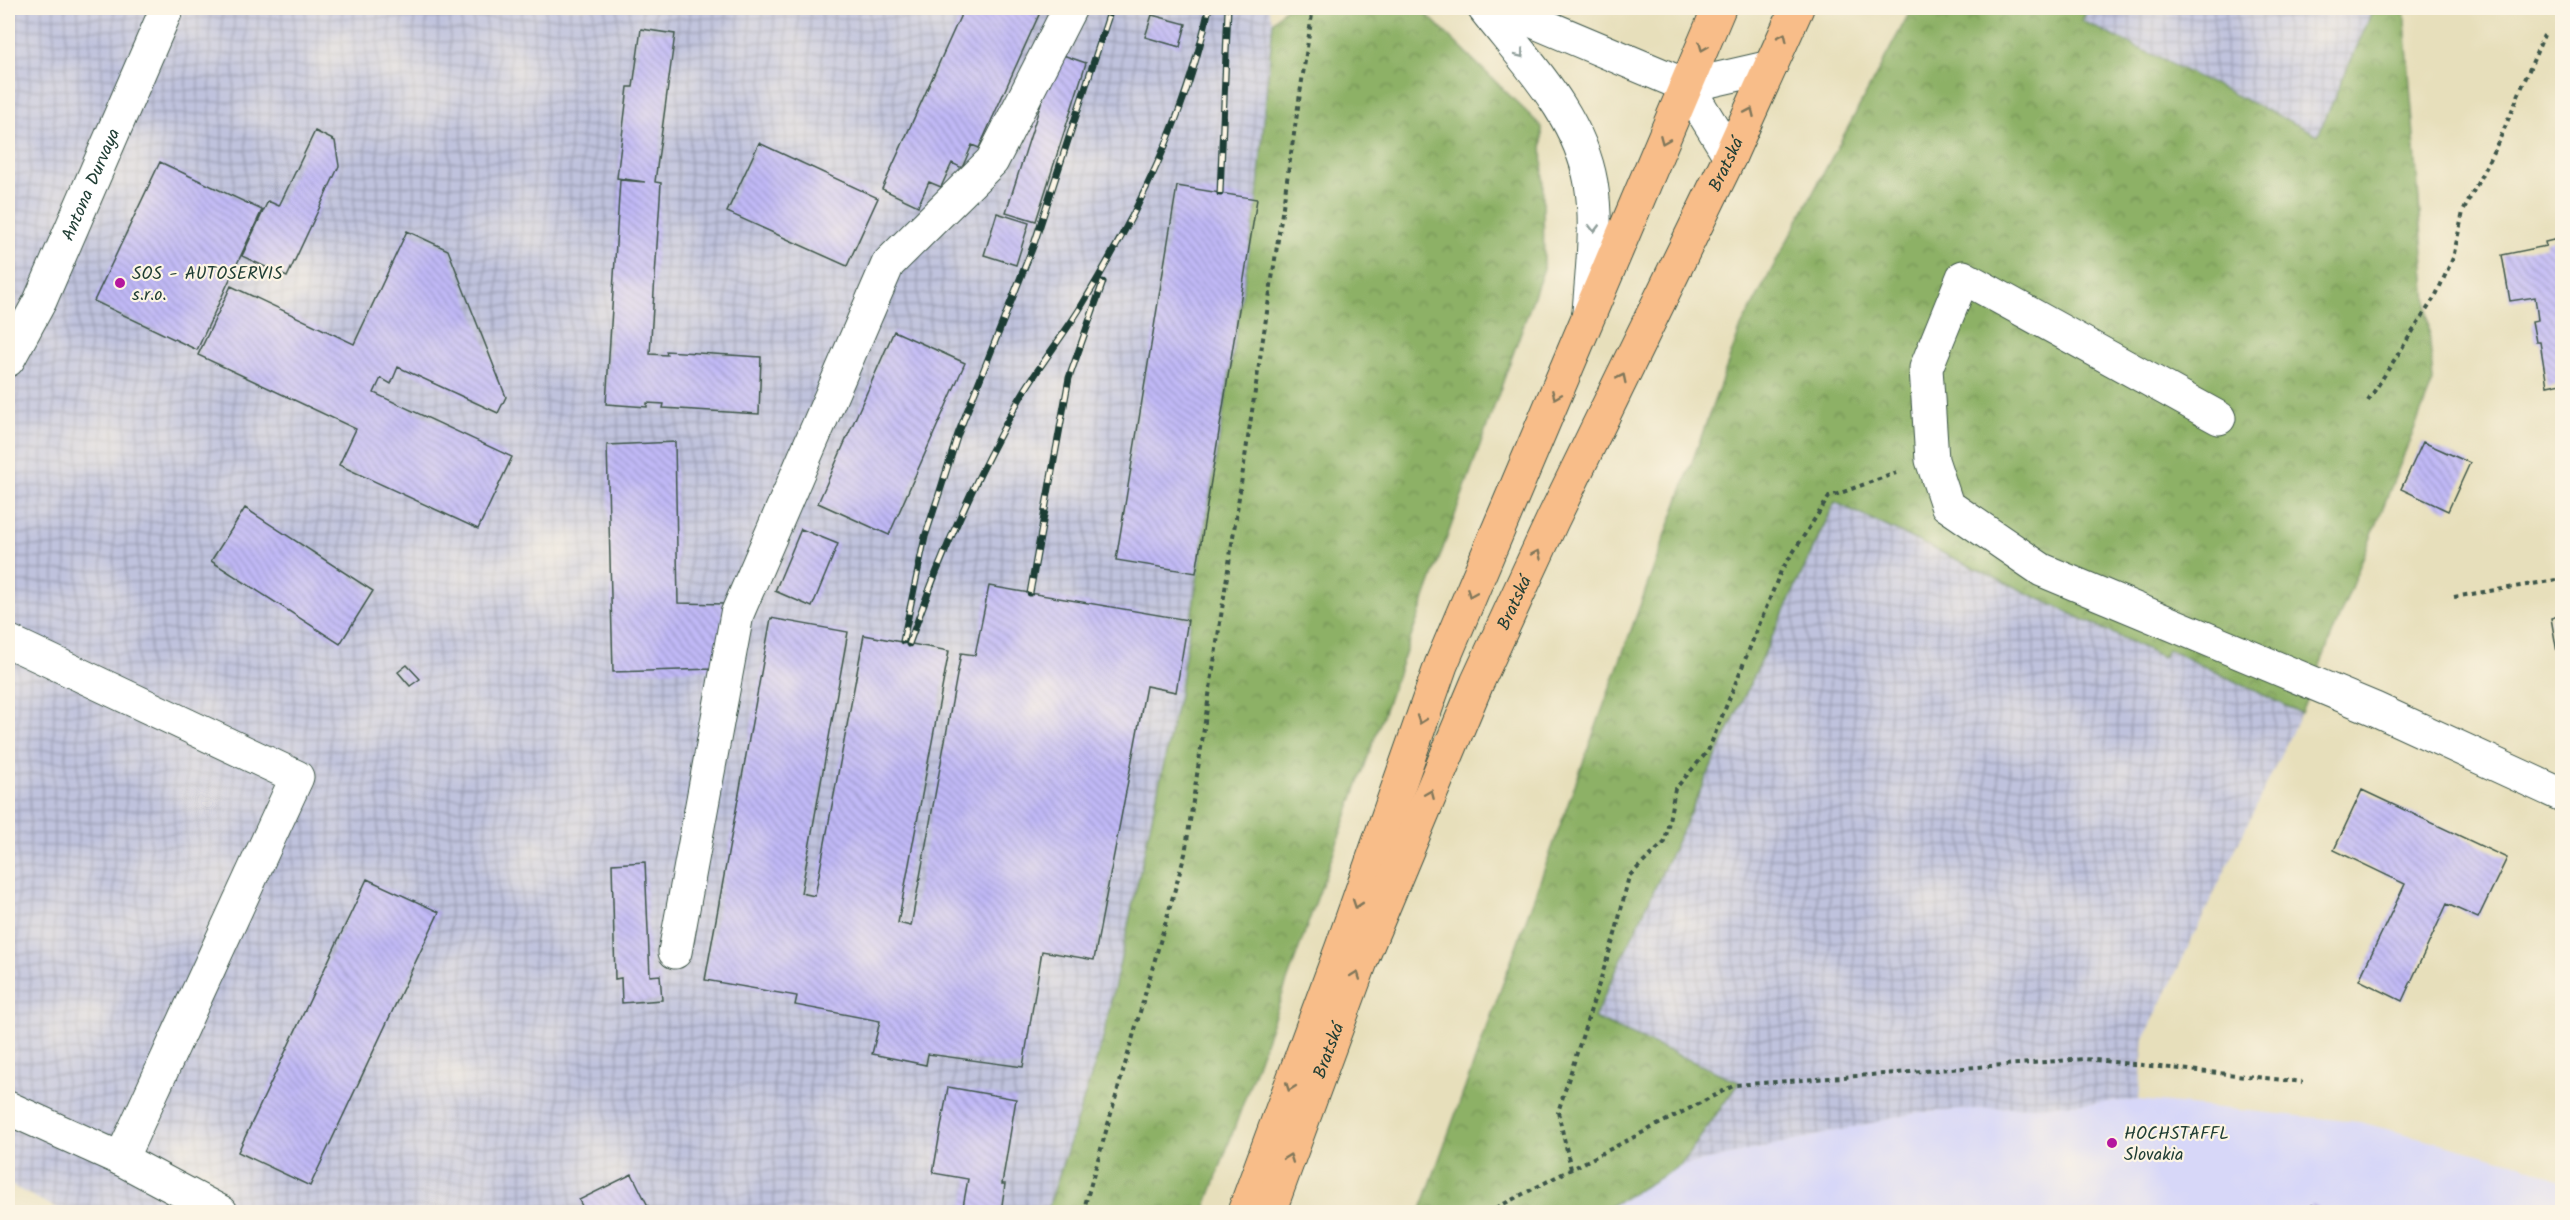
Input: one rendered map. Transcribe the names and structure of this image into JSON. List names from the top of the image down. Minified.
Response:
{"streets":{"main road":["Bratská"],"street":["Antona Durvaya"]},"places":["SOS - AUTOSERVIS s.r.o.","HOCHSTAFFL Slovakia"]}
